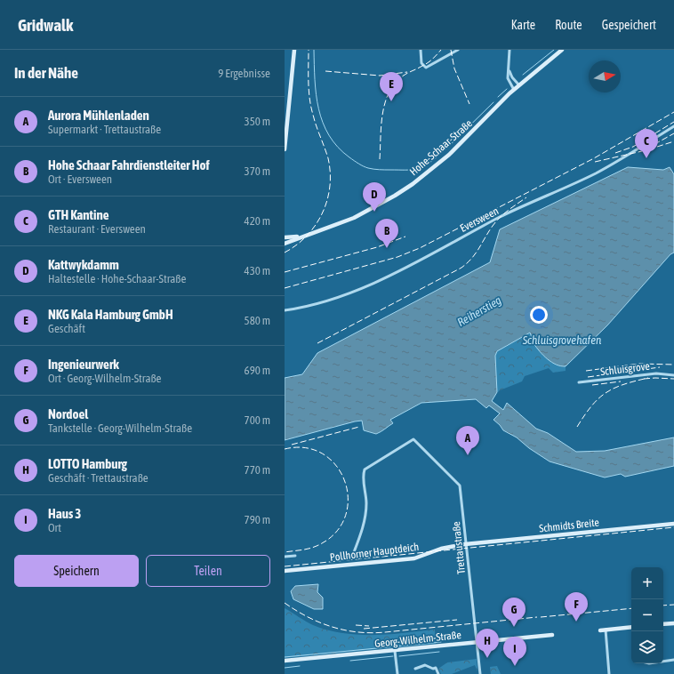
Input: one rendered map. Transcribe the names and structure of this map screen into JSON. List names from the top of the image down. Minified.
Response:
{"streets":{"main road":["Hohe-Schaar-Straße","Schmidts Breite","Pollhorner Hauptdeich","Georg-Wilhelm-Straße"],"street":["Eversween","Schluisgrove","Trettaustraße"]},"crossings":[["Schmidts Breite","Trettaustraße"],["Schmidts Breite","Pollhorner Hauptdeich"],["Trettaustraße","Pollhorner Hauptdeich"],["Trettaustraße","Georg-Wilhelm-Straße"]],"water":["Reiherstieg","Schluisgrovehafen"],"north":"right","page":{"header":"Gridwalk","nav":["Karte","Route","Gespeichert"],"heading":["In der Nähe","9 Ergebnisse"],"pins":["E","C","D","B","A","F","G","H","I"],"list":[{"mark":"A","name":"Aurora Mühlenladen","note":"Supermarkt · Trettaustraße","value":"350 m"},{"mark":"B","name":"Hohe Schaar Fahrdienstleiter Hof","note":"Ort · Eversween","value":"370 m"},{"mark":"C","name":"GTH Kantine","note":"Restaurant · Eversween","value":"420 m"},{"mark":"D","name":"Kattwykdamm","note":"Haltestelle · Hohe-Schaar-Straße","value":"430 m"},{"mark":"E","name":"NKG Kala Hamburg GmbH","note":"Geschäft","value":"580 m"},{"mark":"F","name":"Ingenieurwerk","note":"Ort · Georg-Wilhelm-Straße","value":"690 m"},{"mark":"G","name":"Nordoel","note":"Tankstelle · Georg-Wilhelm-Straße","value":"700 m"},{"mark":"H","name":"LOTTO Hamburg","note":"Geschäft · Trettaustraße","value":"770 m"},{"mark":"I","name":"Haus 3","note":"Ort","value":"790 m"}],"buttons":["Speichern","Teilen"],"map_buttons":["+","−"]}}
